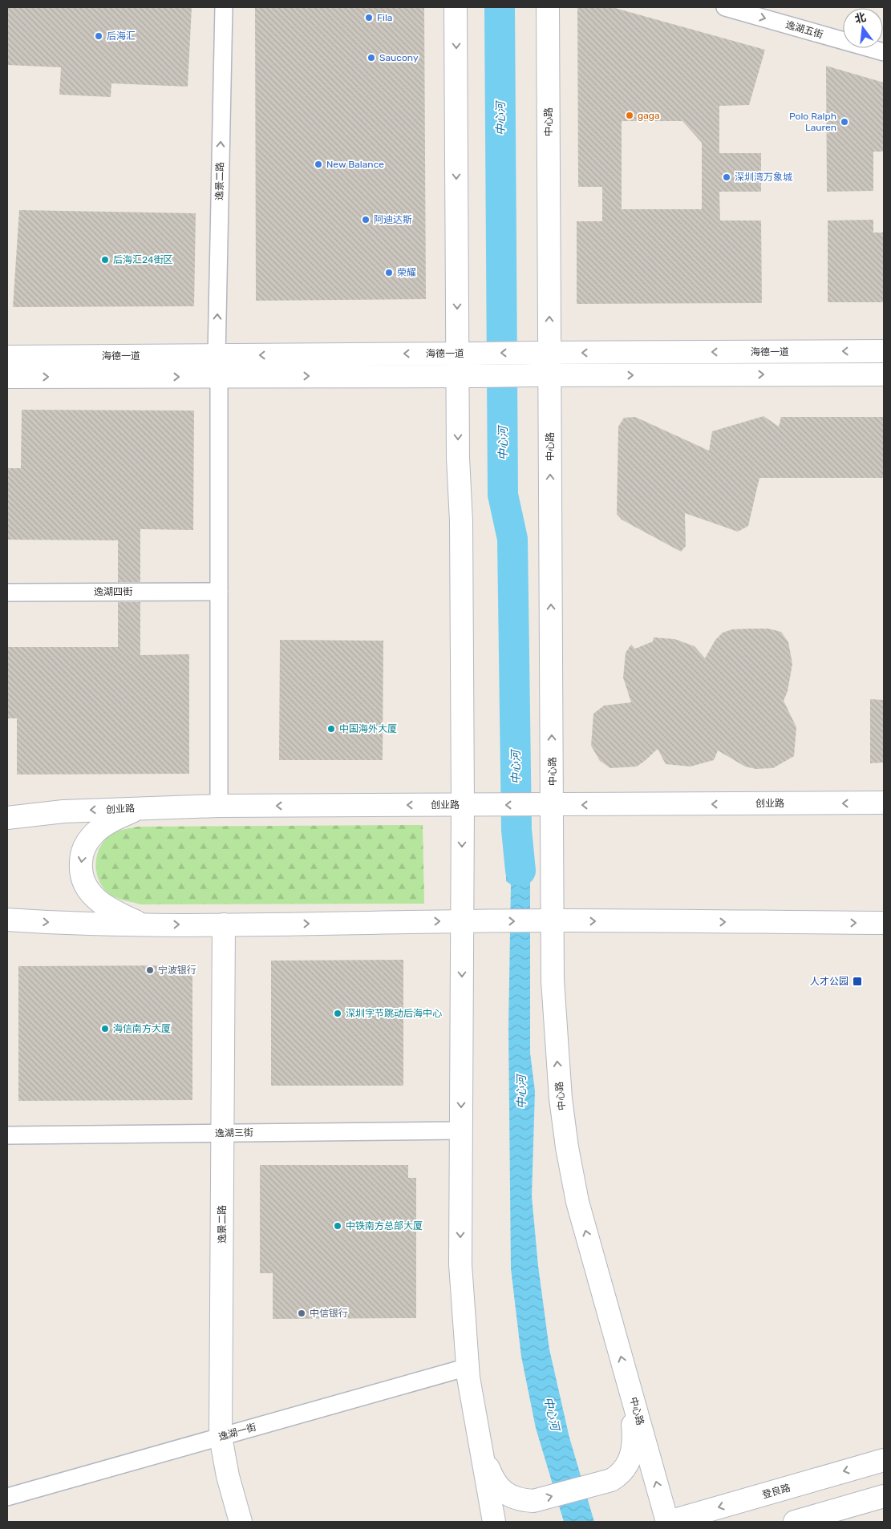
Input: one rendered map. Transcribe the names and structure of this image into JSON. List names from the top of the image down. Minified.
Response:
{"streets":{"main road":["中心路","逸景二路","海德一道","创业路","登良路"],"street":["逸湖五街","逸湖四街","逸湖三街","逸湖一街"]},"crossings":[["中心路","海德一道"],["中心路","创业路"],["中心路","登良路"],["逸景二路","海德一道"],["逸景二路","逸湖四街"],["逸景二路","创业路"],["逸景二路","逸湖三街"],["逸景二路","逸湖一街"]],"one_way":["逸湖五街"],"water":["中心河"],"places":{"other":["Fila","后海汇","Saucony","gaga","Polo Ralph Lauren","New Balance","深圳湾万象城","阿迪达斯","后海汇24街区","荣耀","中国海外大厦","宁波银行","深圳字节跳动后海中心","海信南方大厦","中铁南方总部大厦","中信银行"],"transit":["人才公园"]},"north":"top"}
